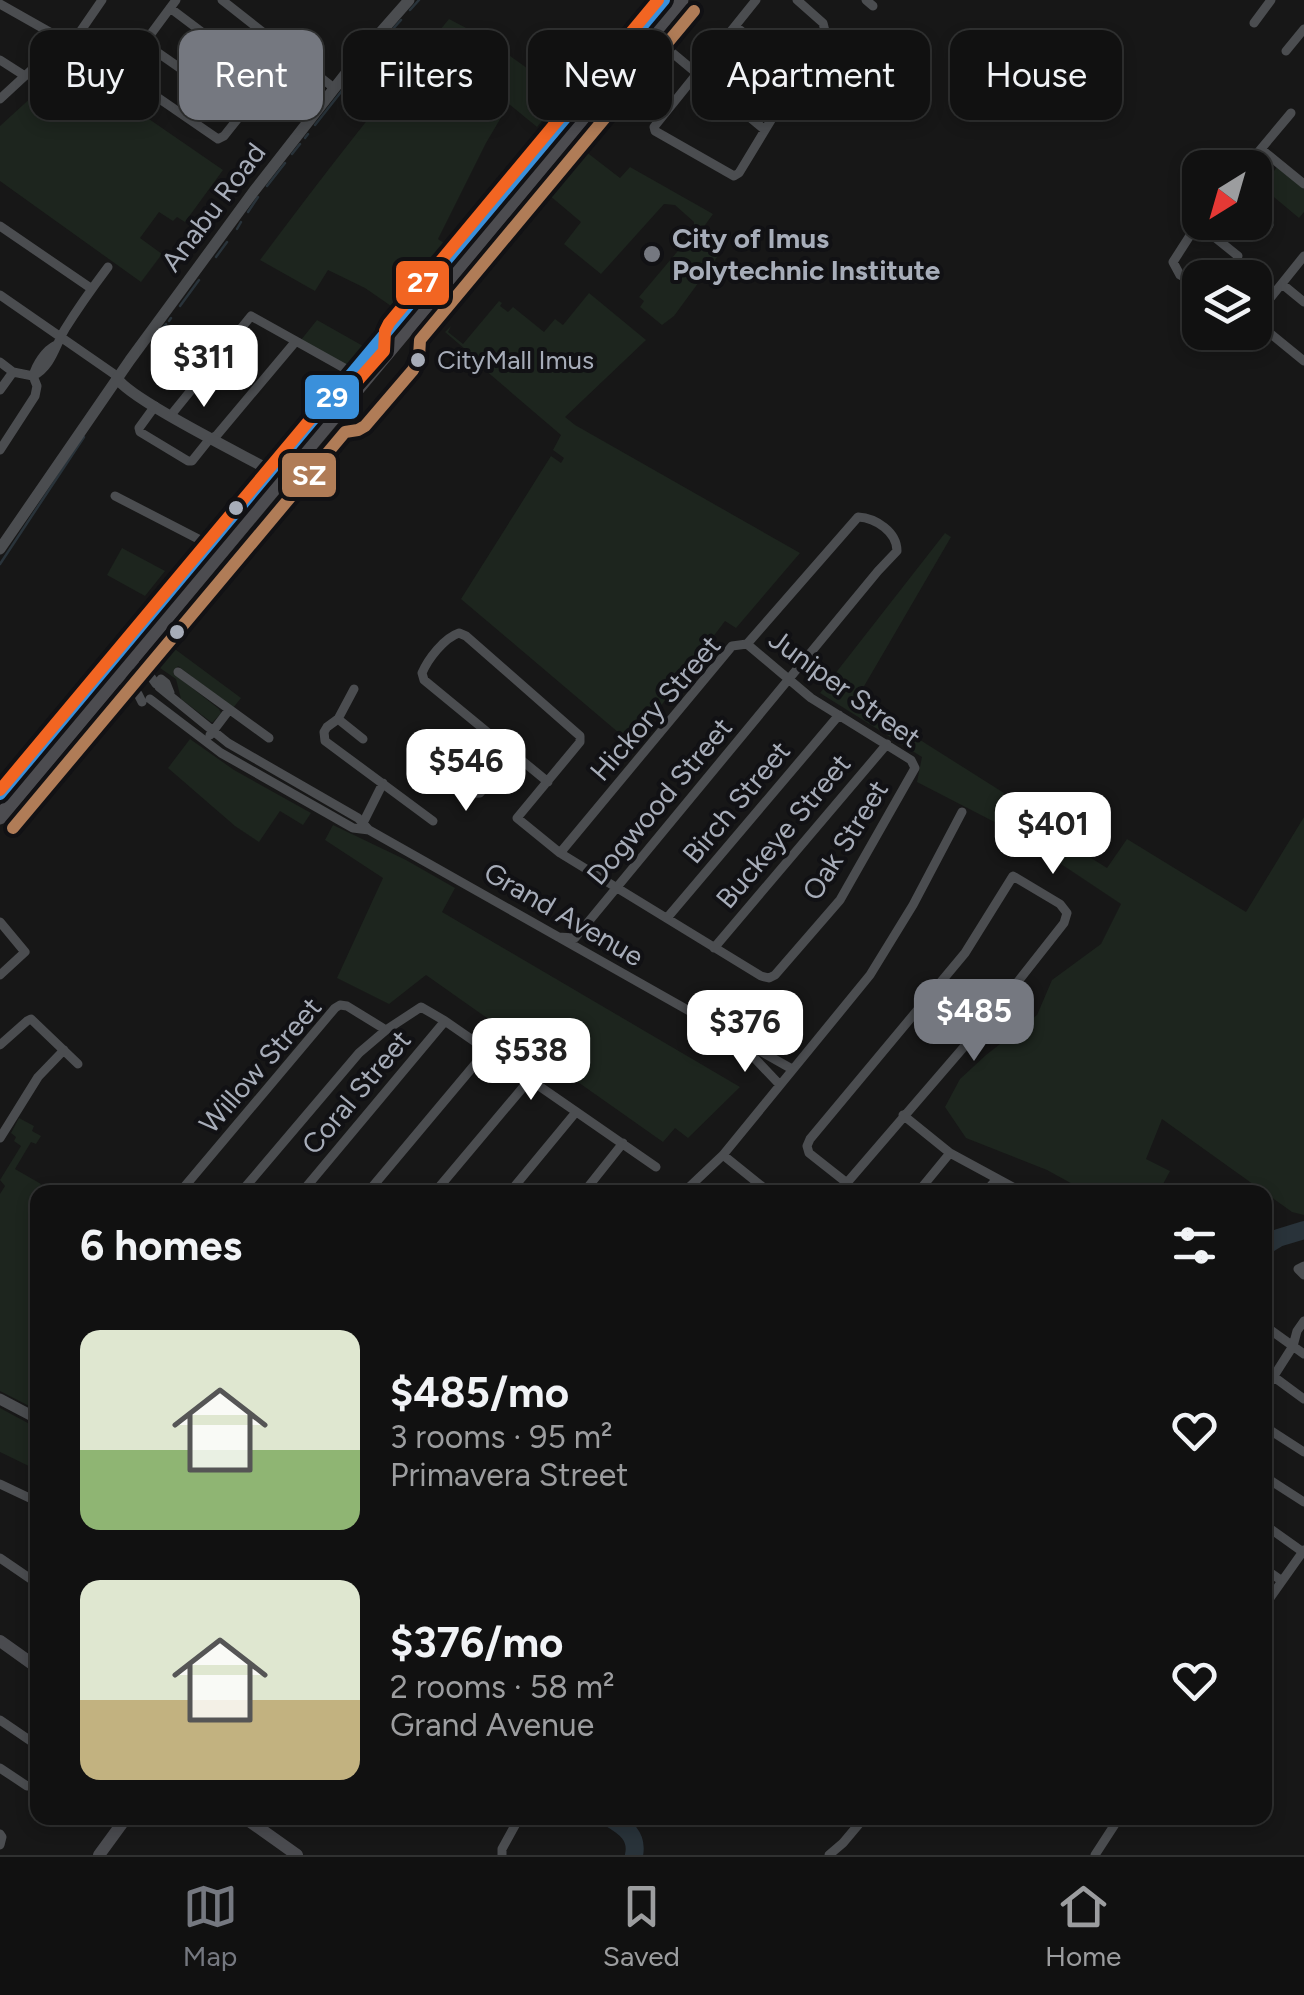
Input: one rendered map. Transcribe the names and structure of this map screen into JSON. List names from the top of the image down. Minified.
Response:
{"streets":{"street":["Anabu Road","Juniper Street","Hickory Street","Dogwood Street","Birch Street","Buckeye Street","Oak Street","Grand Avenue","Willow Street","Coral Street"]},"crossings":[["Juniper Street","Hickory Street"],["Juniper Street","Dogwood Street"],["Juniper Street","Birch Street"],["Juniper Street","Buckeye Street"],["Juniper Street","Oak Street"],["Hickory Street","Dogwood Street"],["Dogwood Street","Grand Avenue"],["Buckeye Street","Oak Street"]],"places":["City of Imus Polytechnic Institute","CityMall Imus"],"lines":["transit line 29","transit line 27","transit line SZ"],"north":"bottom left","page":{"chip":["Buy","Rent","Filters","New","Apartment","House"],"price":["$311","$546","$401","$485","$376","$538"],"heading":"6 homes","list":[{"name":"$485/mo","note":"3 rooms · 95 m² · Primavera Street"},{"name":"$376/mo","note":"2 rooms · 58 m² · Grand Avenue"}],"tabs":["Map","Saved","Home"]}}
